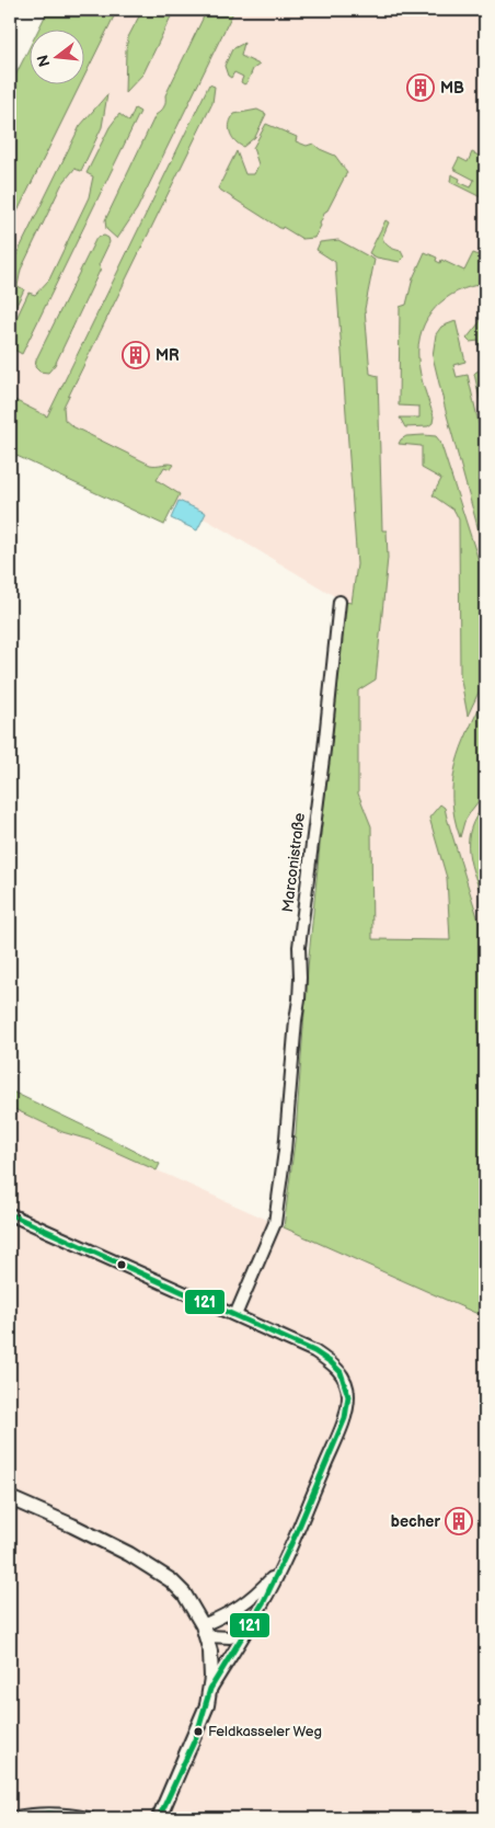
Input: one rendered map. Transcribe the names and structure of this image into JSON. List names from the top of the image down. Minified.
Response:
{"streets":{"street":["Marconistraße"]},"places":{"building":["MB","MR","becher"],"other":["Feldkasseler Weg"]},"lines":["transit line 121"],"north":"left"}
